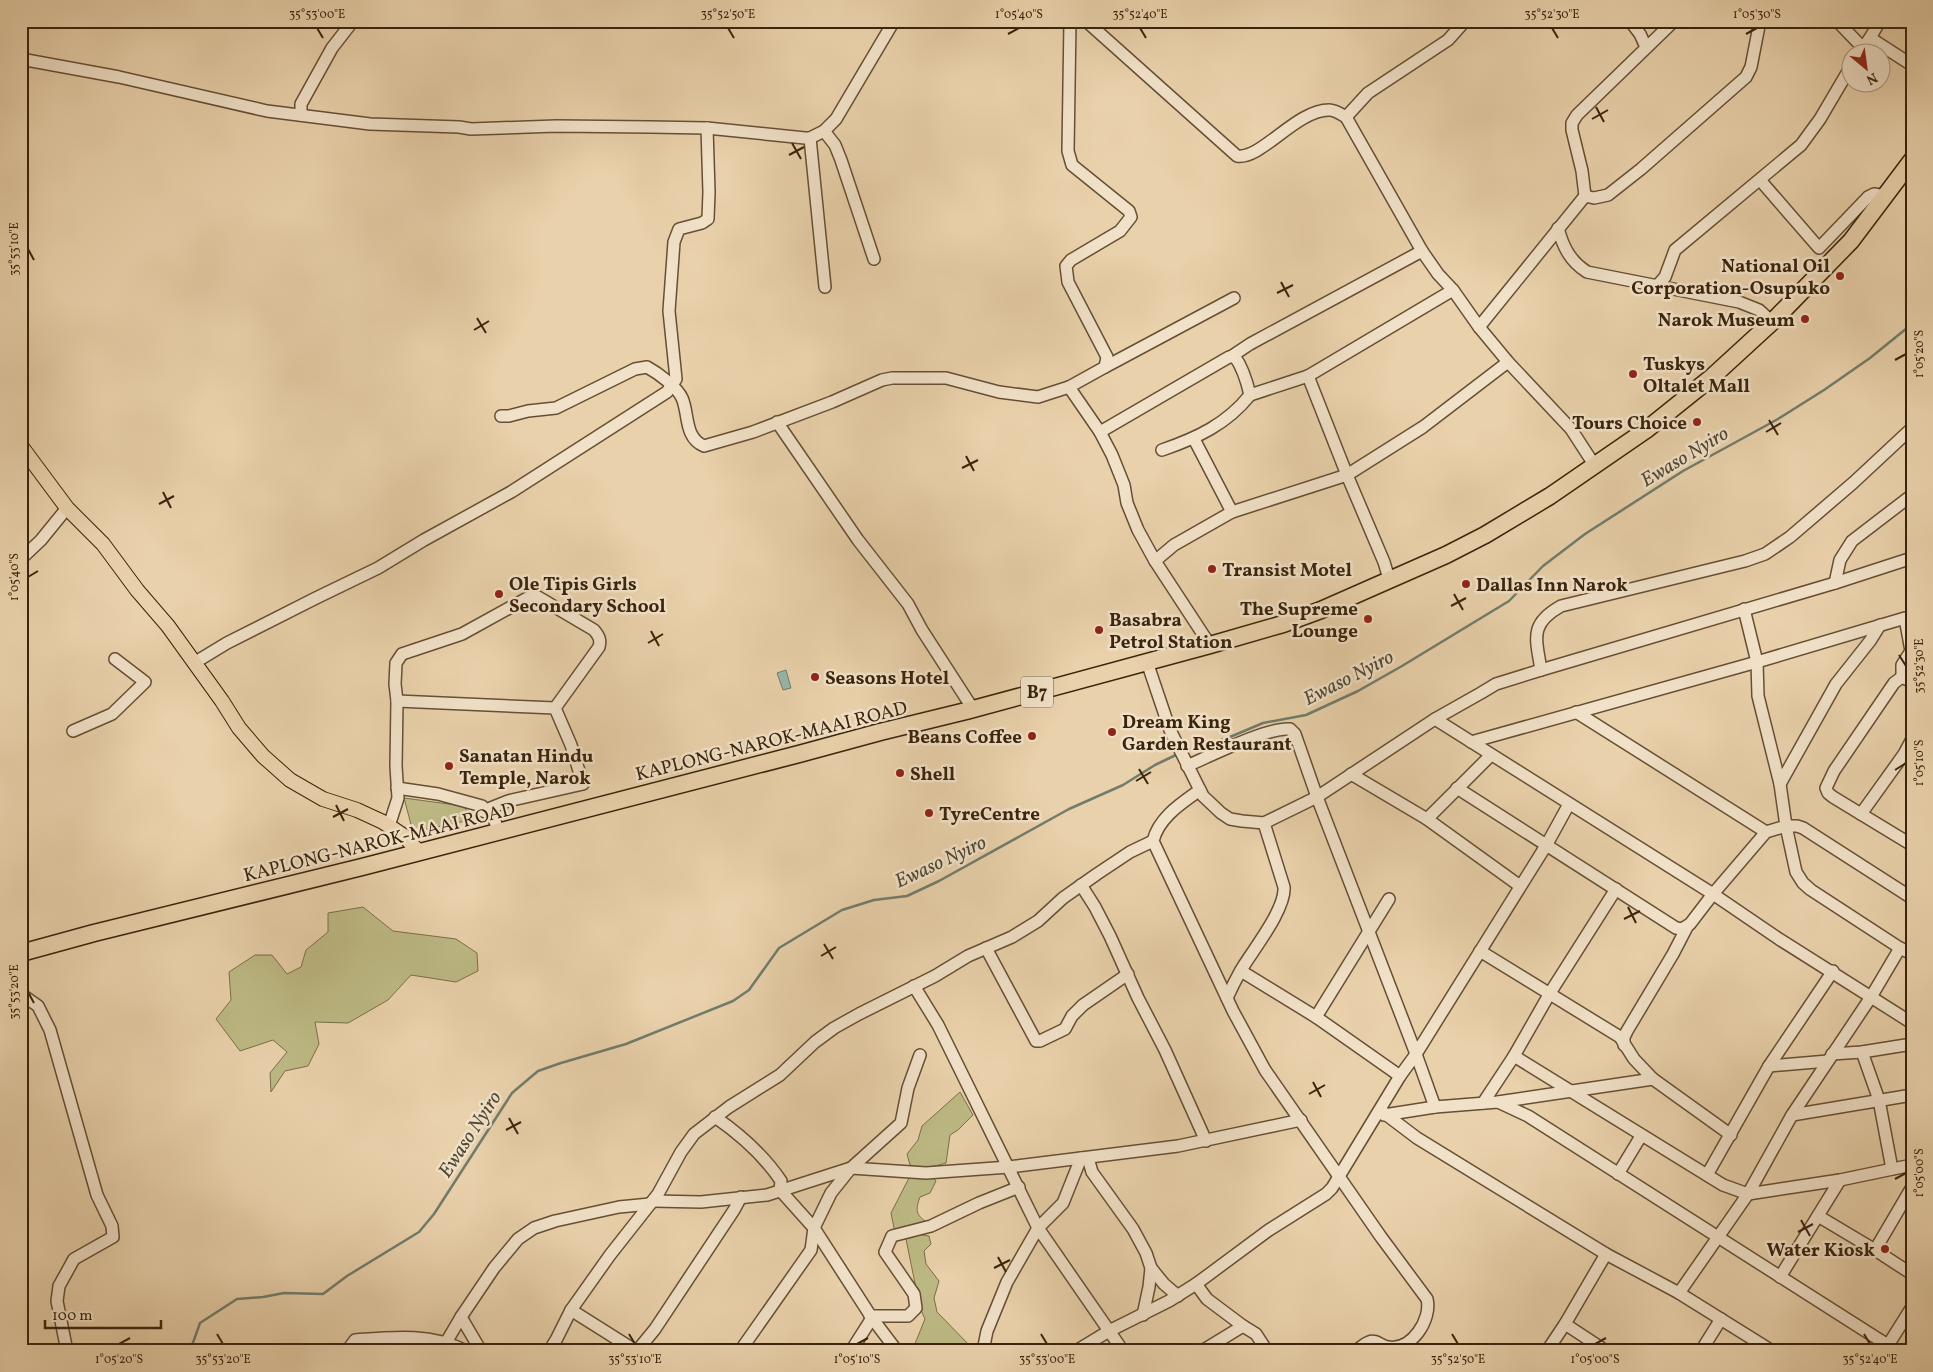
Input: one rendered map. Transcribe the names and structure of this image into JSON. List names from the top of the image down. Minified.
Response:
{"streets":{"highway":["B7","KAPLONG-NAROK-MAAI ROAD"]},"water":["Ewaso Nyiro"],"places":["National Oil Corporation-Osupuko","Narok Museum","Tuskys Oltalet Mall","Tours Choice","Transist Motel","Dallas Inn Narok","Ole Tipis Girls Secondary School","The Supreme Lounge","Basabra Petrol Station","Seasons Hotel","Dream King Garden Restaurant","Beans Coffee","Sanatan Hindu Temple, Narok","Shell","TyreCentre","Water Kiosk"],"scale_bar":"100 m","north":"bottom right","coordinates":["35°53'00\"E","35°52'50\"E","1°05'40\"S","35°52'40\"E","35°52'30\"E","1°05'30\"S","35°53'10\"E","1°05'20\"S","1°05'10\"S","35°53'20\"E","1°05'00\"S"]}
